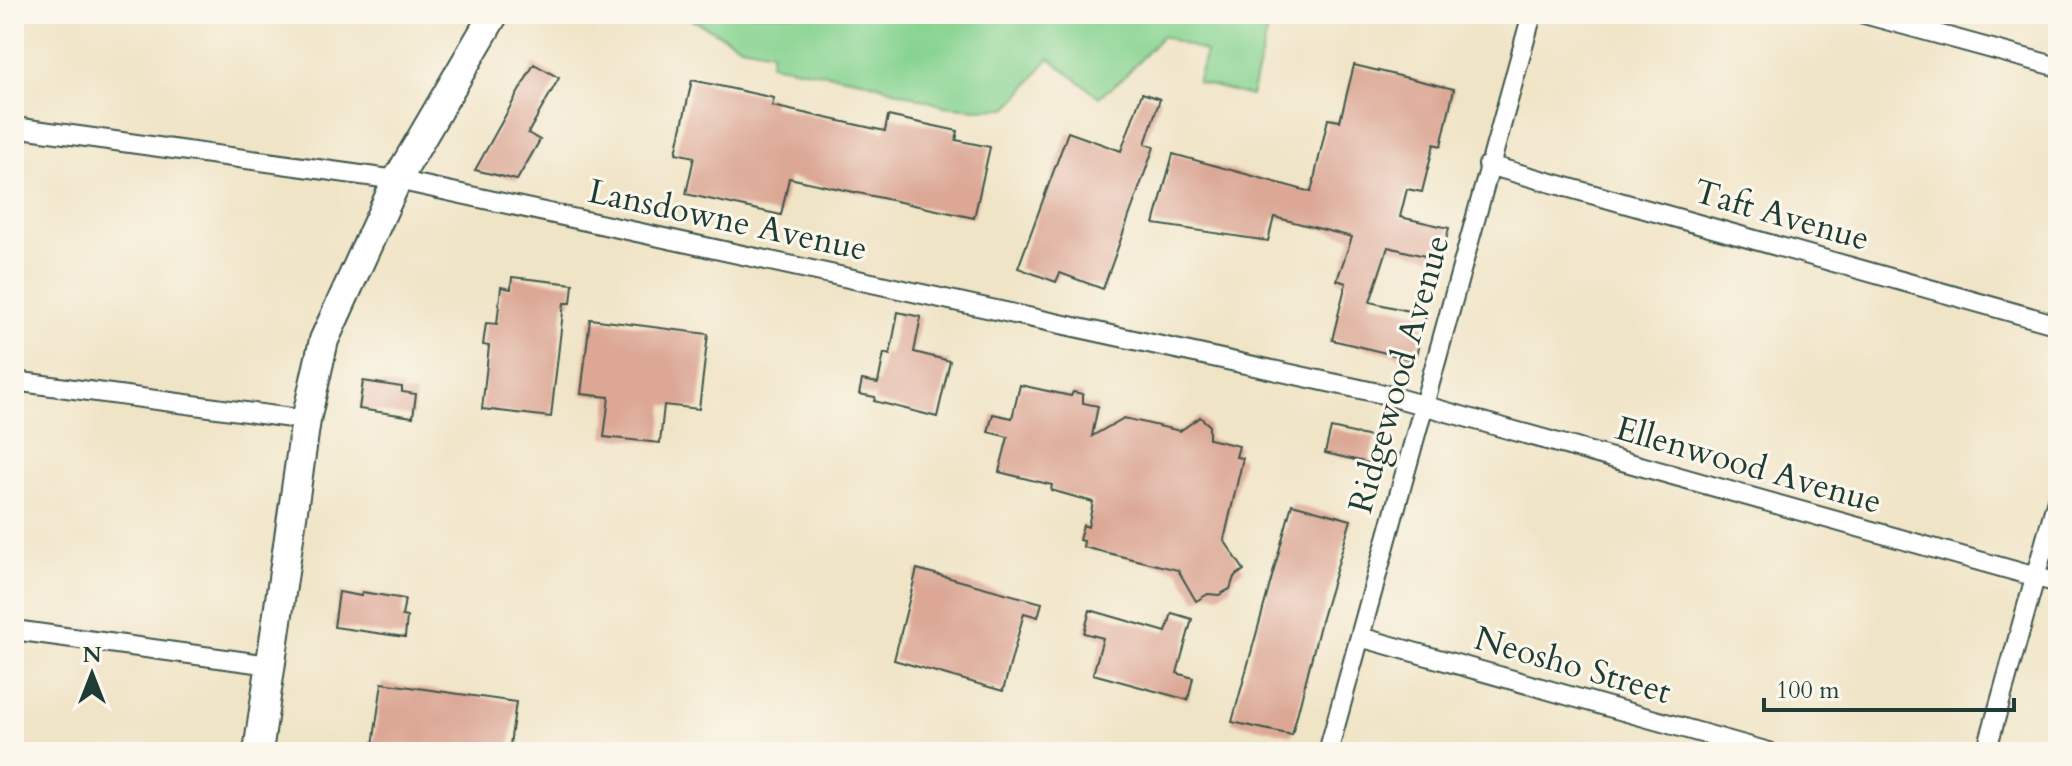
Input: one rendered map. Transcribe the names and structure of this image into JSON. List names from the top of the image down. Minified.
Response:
{"streets":{"street":["Taft Avenue","Lansdowne Avenue","Ridgewood Avenue","Ellenwood Avenue","Neosho Street"]},"crossings":[["Taft Avenue","Ridgewood Avenue"],["Lansdowne Avenue","Ridgewood Avenue"],["Lansdowne Avenue","Ellenwood Avenue"],["Ridgewood Avenue","Ellenwood Avenue"],["Ridgewood Avenue","Neosho Street"]],"scale_bar":"100 m","north":"top"}
